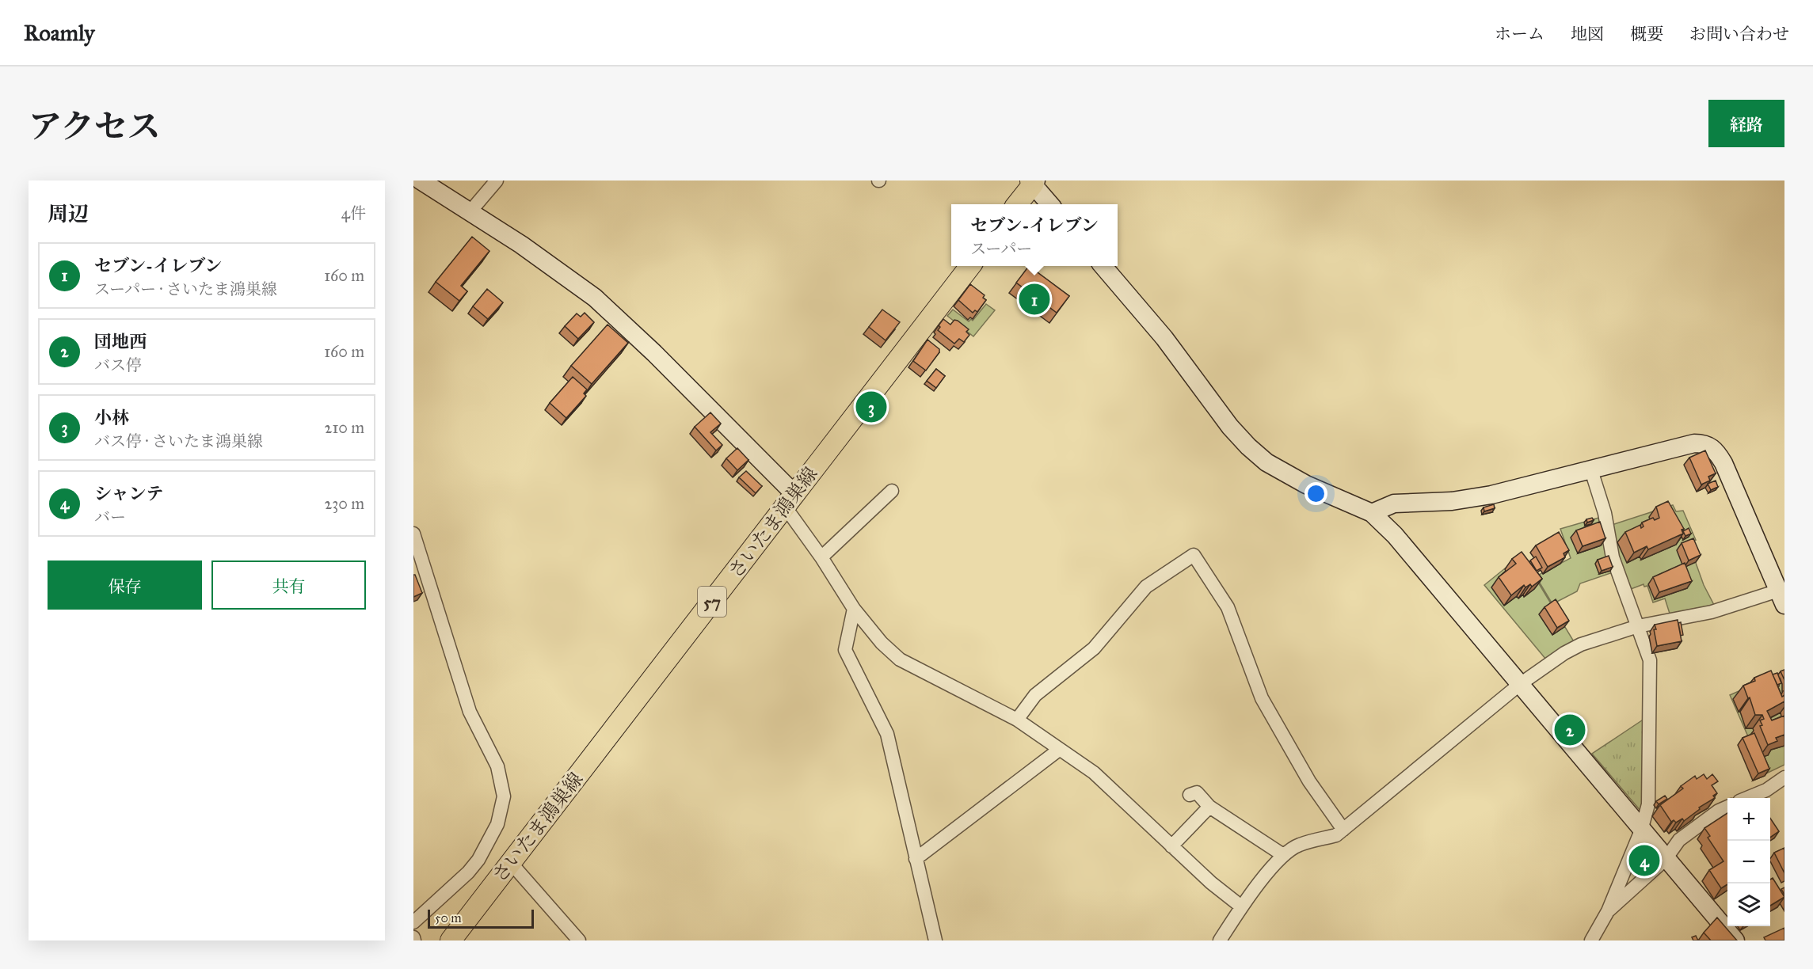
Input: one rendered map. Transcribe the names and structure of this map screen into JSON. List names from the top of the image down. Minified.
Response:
{"streets":{"main road":["さいたま鴻巣線","57"]},"scale_bar":"50 m","page":{"header":"Roamly","nav":["ホーム","地図","概要","お問い合わせ"],"title":"アクセス","buttons":["経路",["保存","共有"]],"heading":["周辺","4件"],"popup":["セブン-イレブン","スーパー"],"list":[{"mark":"1","name":"セブン-イレブン","note":"スーパー · さいたま鴻巣線","value":"160 m"},{"mark":"2","name":"団地西","note":"バス停","value":"160 m"},{"mark":"3","name":"小林","note":"バス停 · さいたま鴻巣線","value":"210 m"},{"mark":"4","name":"シャンテ","note":"バー","value":"230 m"}],"pins":["1","3","2","4"],"map_buttons":["+","−"],"scale":"50 m"}}
